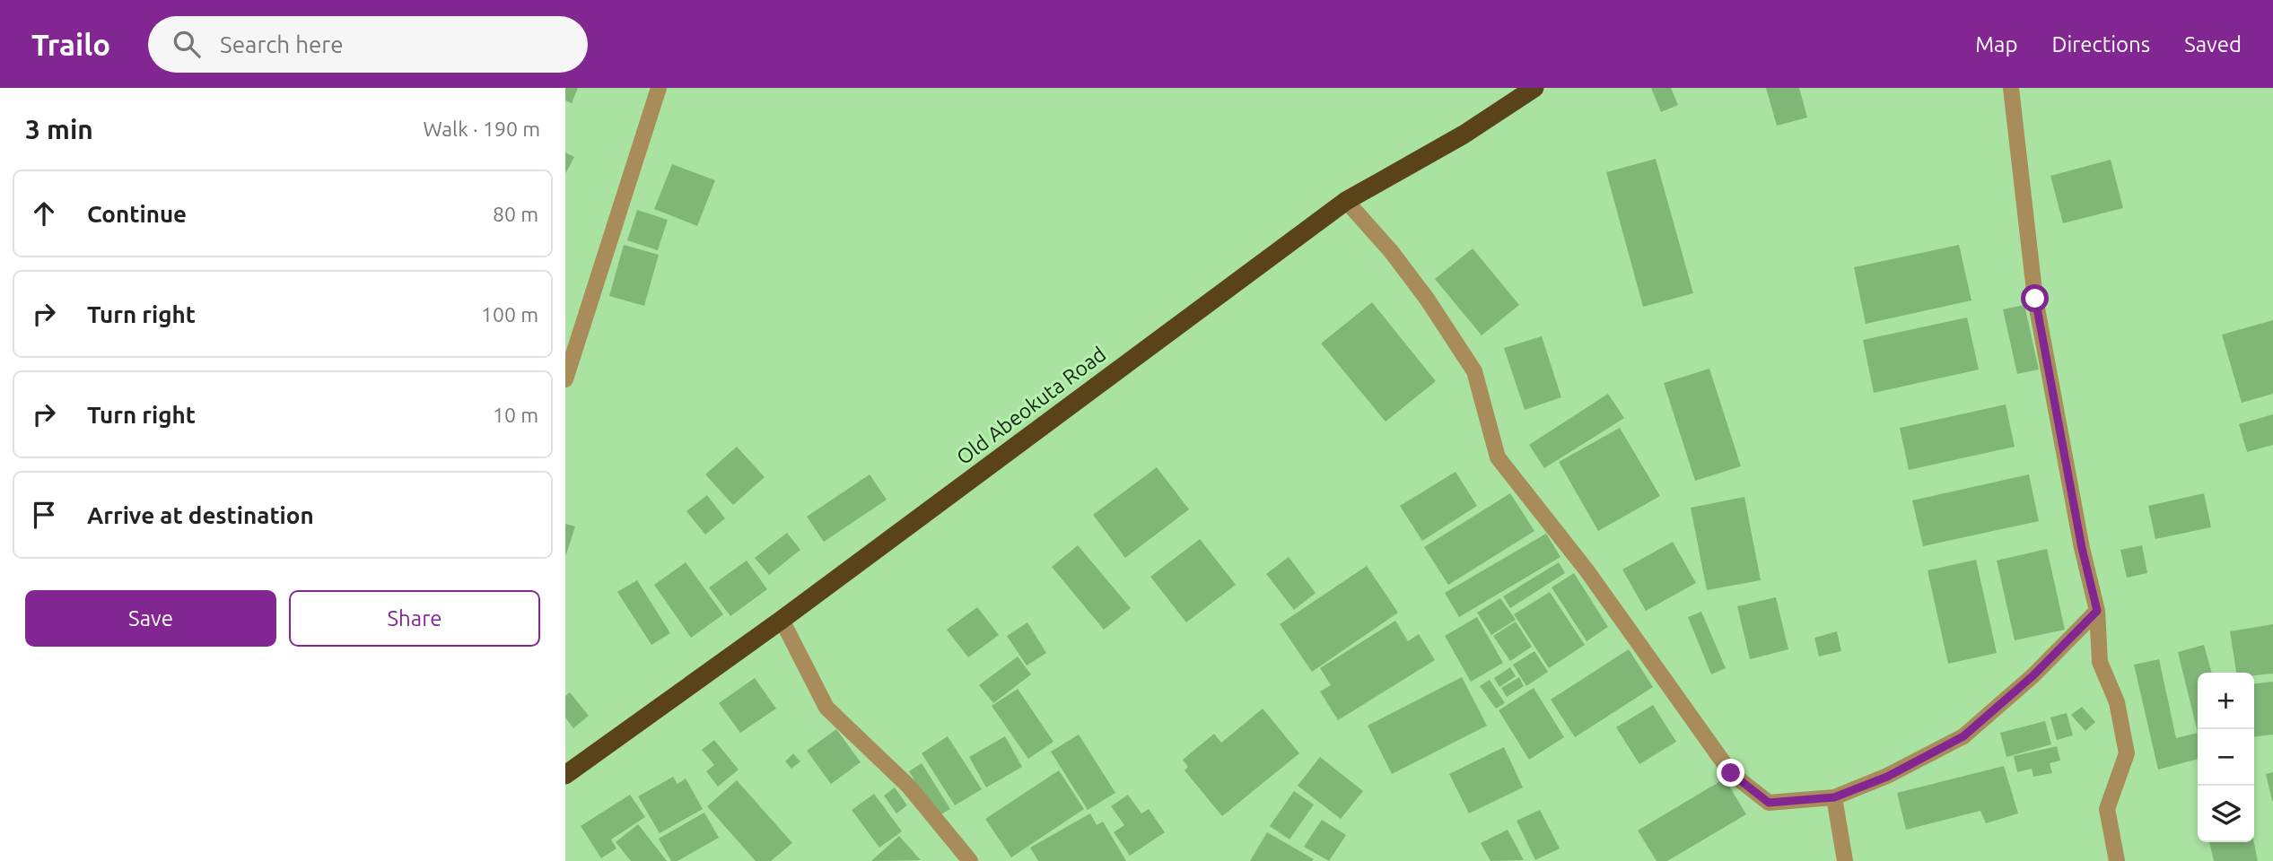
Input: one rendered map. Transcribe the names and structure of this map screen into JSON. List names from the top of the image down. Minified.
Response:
{"streets":{"highway":["Old Abeokuta Road"]},"page":{"header":"Trailo","search":"Search here","nav":["Map","Directions","Saved"],"heading":["3 min","Walk · 190 m"],"list":[["Continue","80 m"],["Turn right","100 m"],["Turn right","10 m"],"Arrive at destination"],"buttons":["Save","Share"],"map_buttons":["+","−"]}}
